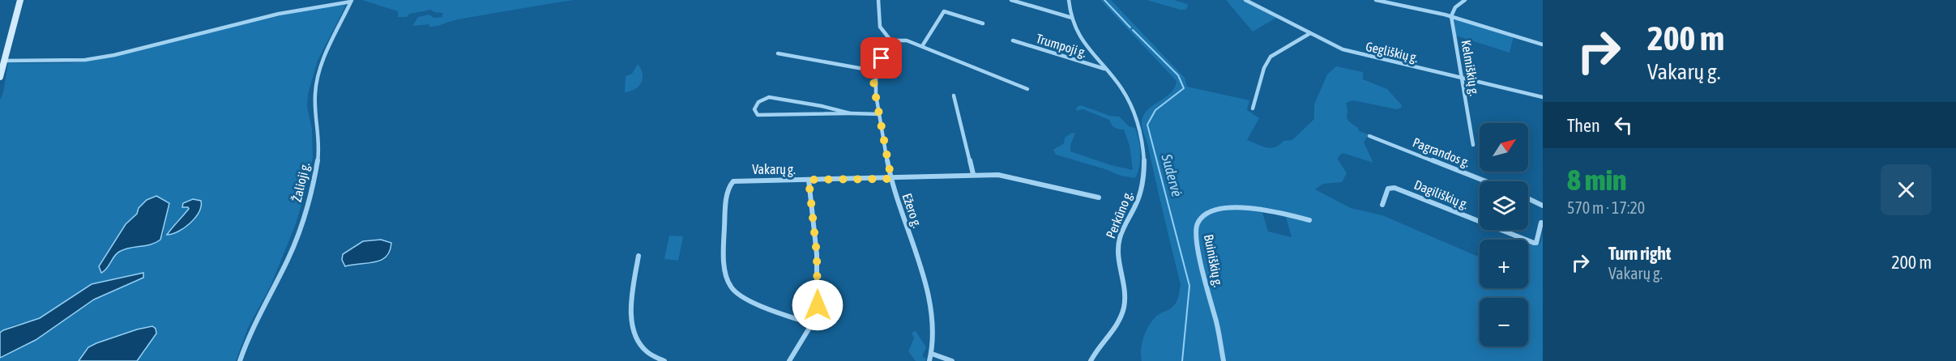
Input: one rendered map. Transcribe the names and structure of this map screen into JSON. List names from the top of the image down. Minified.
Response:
{"streets":{"street":["Trumpoji g.","Gegliškių g.","Kelmiškių g.","Pagrandos g.","Vakarų g.","Žalioji g.","Dagiliškių g.","Ežero g.","Perkūno g.","Buiniškių g."]},"crossings":[["Trumpoji g.","Perkūno g."],["Gegliškių g.","Kelmiškių g."],["Vakarų g.","Ežero g."]],"water":["Sudervė"],"north":"top right","page":{"turn":["200 m","Vakarų g."],"then":"Then","map_buttons":["+","−"],"heading":["8 min","570 m · 17:20"],"list":[{"name":"Turn right","note":"Vakarų g.","value":"200 m"}]}}
